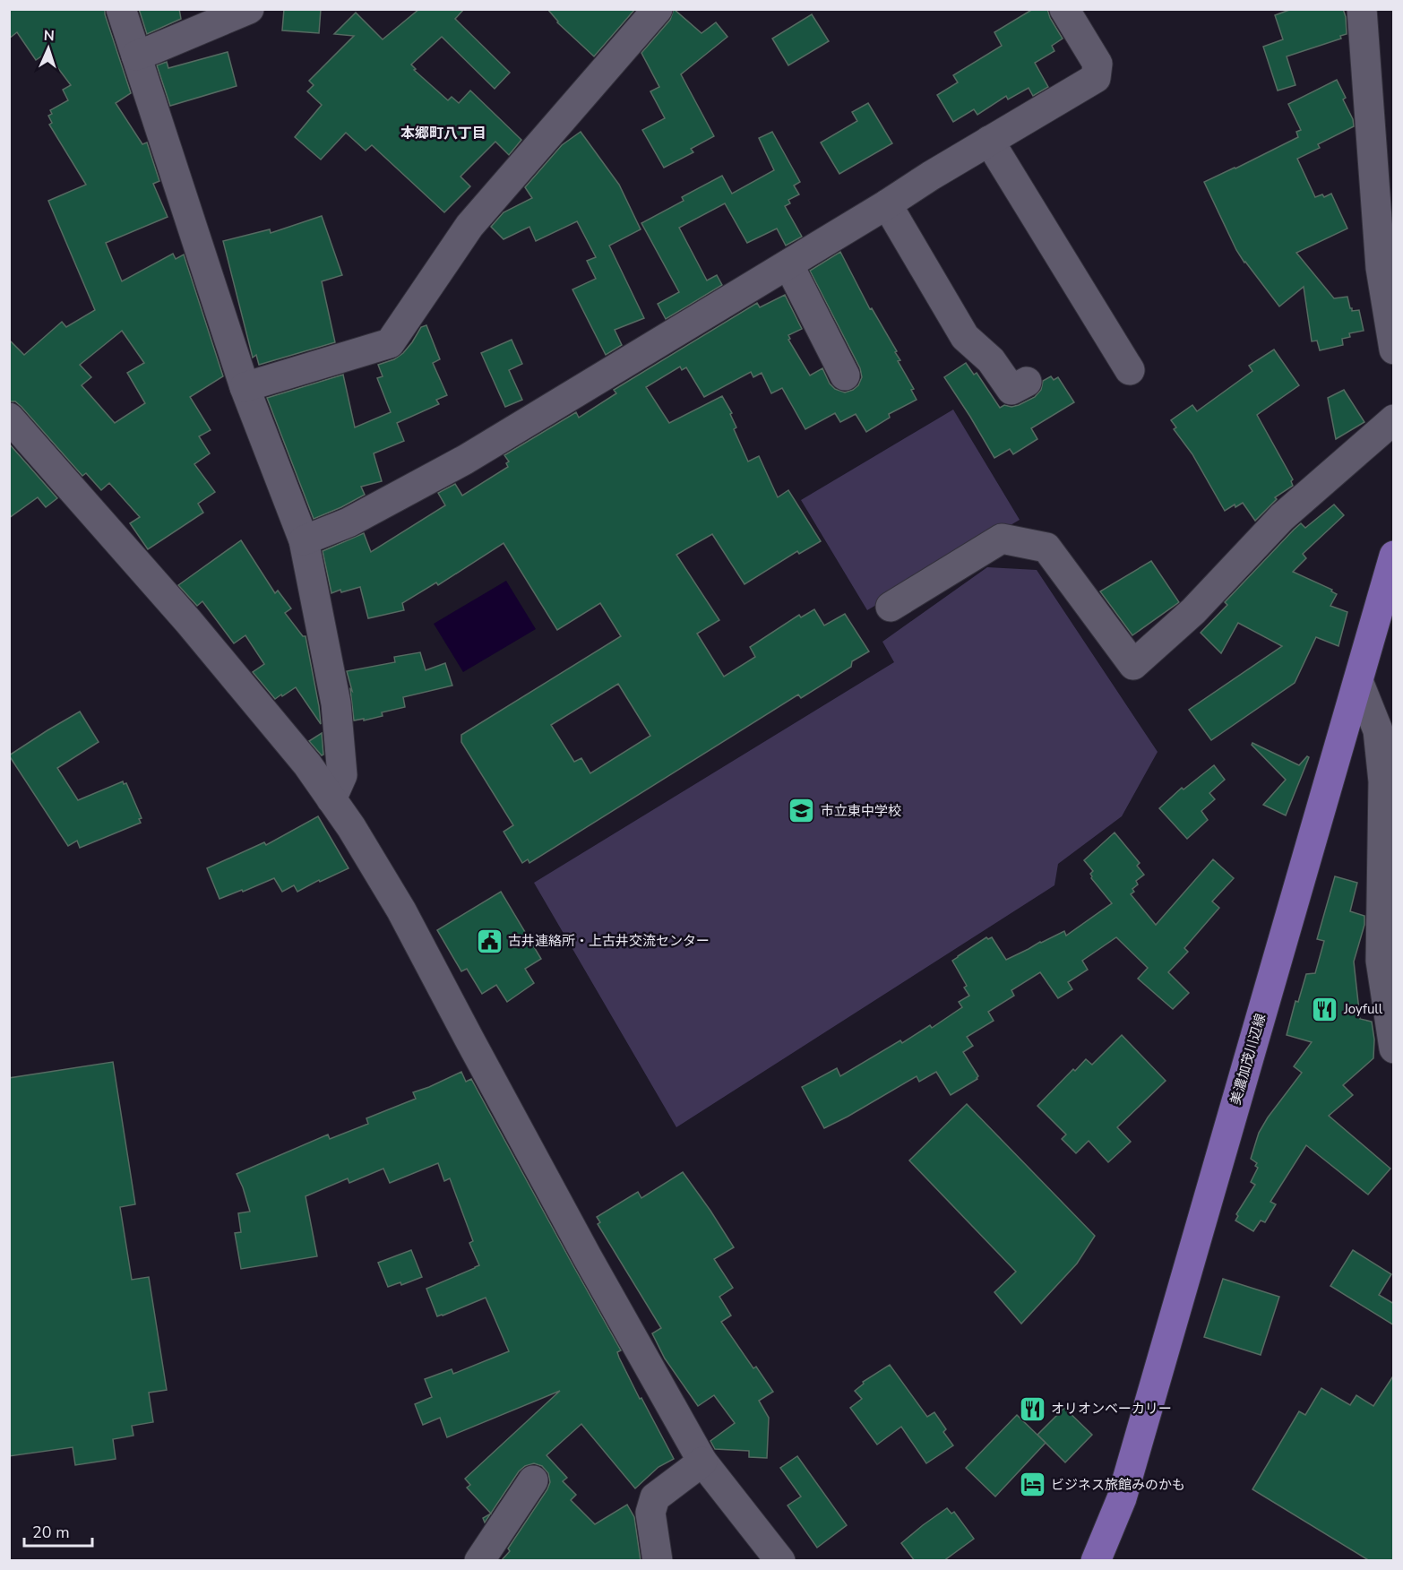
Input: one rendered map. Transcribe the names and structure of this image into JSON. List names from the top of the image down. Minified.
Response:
{"streets":{"main road":["美濃加茂川辺線"]},"districts":["本郷町八丁目"],"places":{"school or university":["市立東中学校"],"public building":["古井連絡所・上古井交流センター"],"restaurant":["Joyfull","オリオンベーカリー"],"hotel":["ビジネス旅館みのかも"]},"scale_bar":"20 m","north":"top"}
